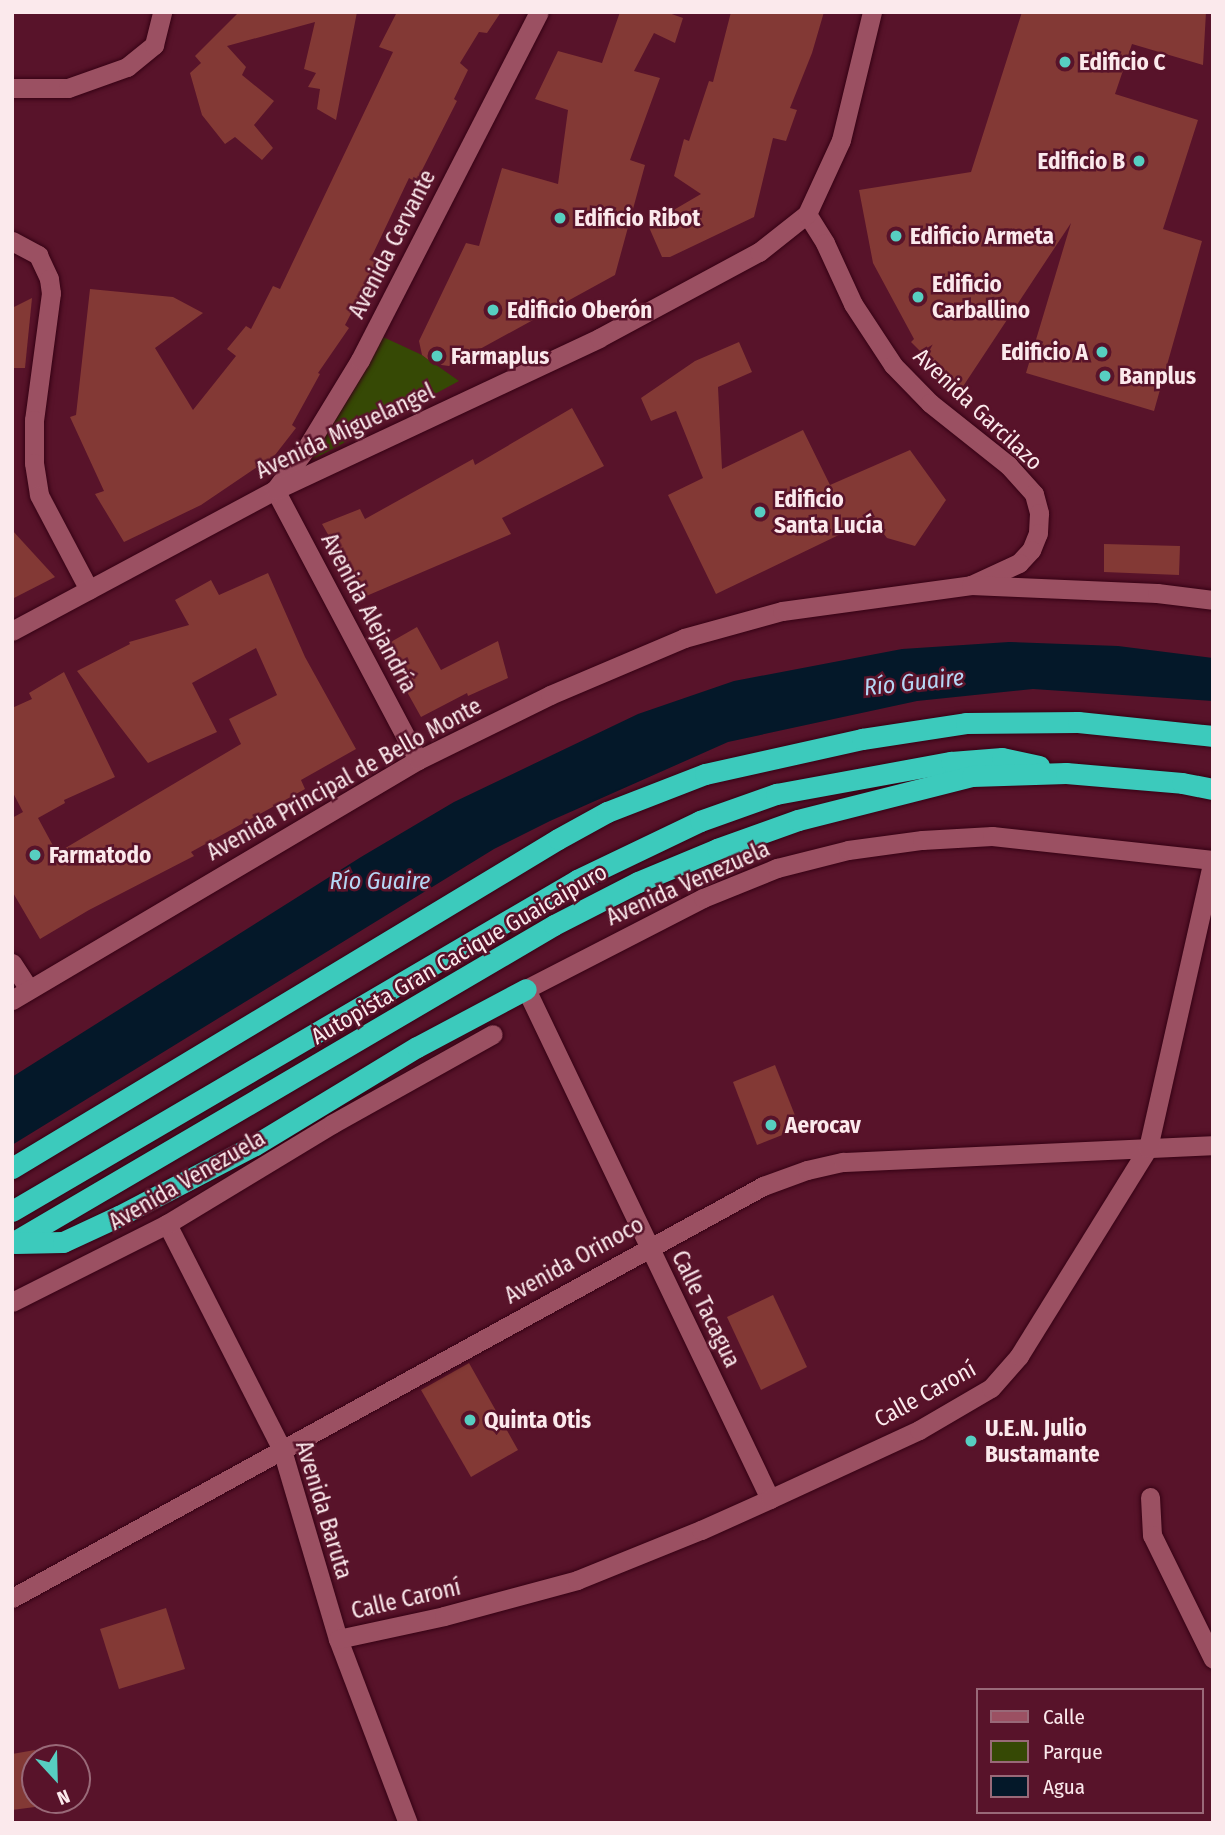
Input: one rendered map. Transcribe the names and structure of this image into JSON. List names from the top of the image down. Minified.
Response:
{"streets":{"highway":["Autopista Gran Cacique Guaicaipuro"],"street":["Avenida Cervante","Avenida Garcilazo","Avenida Miguelangel","Avenida Alejandría","Avenida Principal de Bello Monte","Avenida Venezuela","Avenida Orinoco","Calle Tacagua","Calle Caroní","Avenida Baruta"]},"crossings":[["Avenida Cervante","Avenida Miguelangel"],["Avenida Cervante","Avenida Alejandría"],["Avenida Garcilazo","Avenida Miguelangel"],["Avenida Garcilazo","Avenida Principal de Bello Monte"],["Avenida Miguelangel","Avenida Alejandría"],["Avenida Alejandría","Avenida Principal de Bello Monte"],["Avenida Venezuela","Calle Tacagua"],["Avenida Venezuela","Calle Caroní"],["Avenida Venezuela","Avenida Baruta"],["Avenida Orinoco","Calle Tacagua"],["Avenida Orinoco","Calle Caroní"],["Avenida Orinoco","Avenida Baruta"],["Calle Tacagua","Calle Caroní"],["Calle Caroní","Avenida Baruta"]],"water":["Río Guaire"],"places":["Edificio C","Edificio B","Edificio Ribot","Edificio Armeta","Edificio Carballino","Edificio Oberón","Edificio A","Farmaplus","Banplus","Edificio Santa Lucía","Farmatodo","Aerocav","Quinta Otis","U.E.N. Julio Bustamante"],"legend":["Calle","Parque","Agua"],"north":"bottom"}
